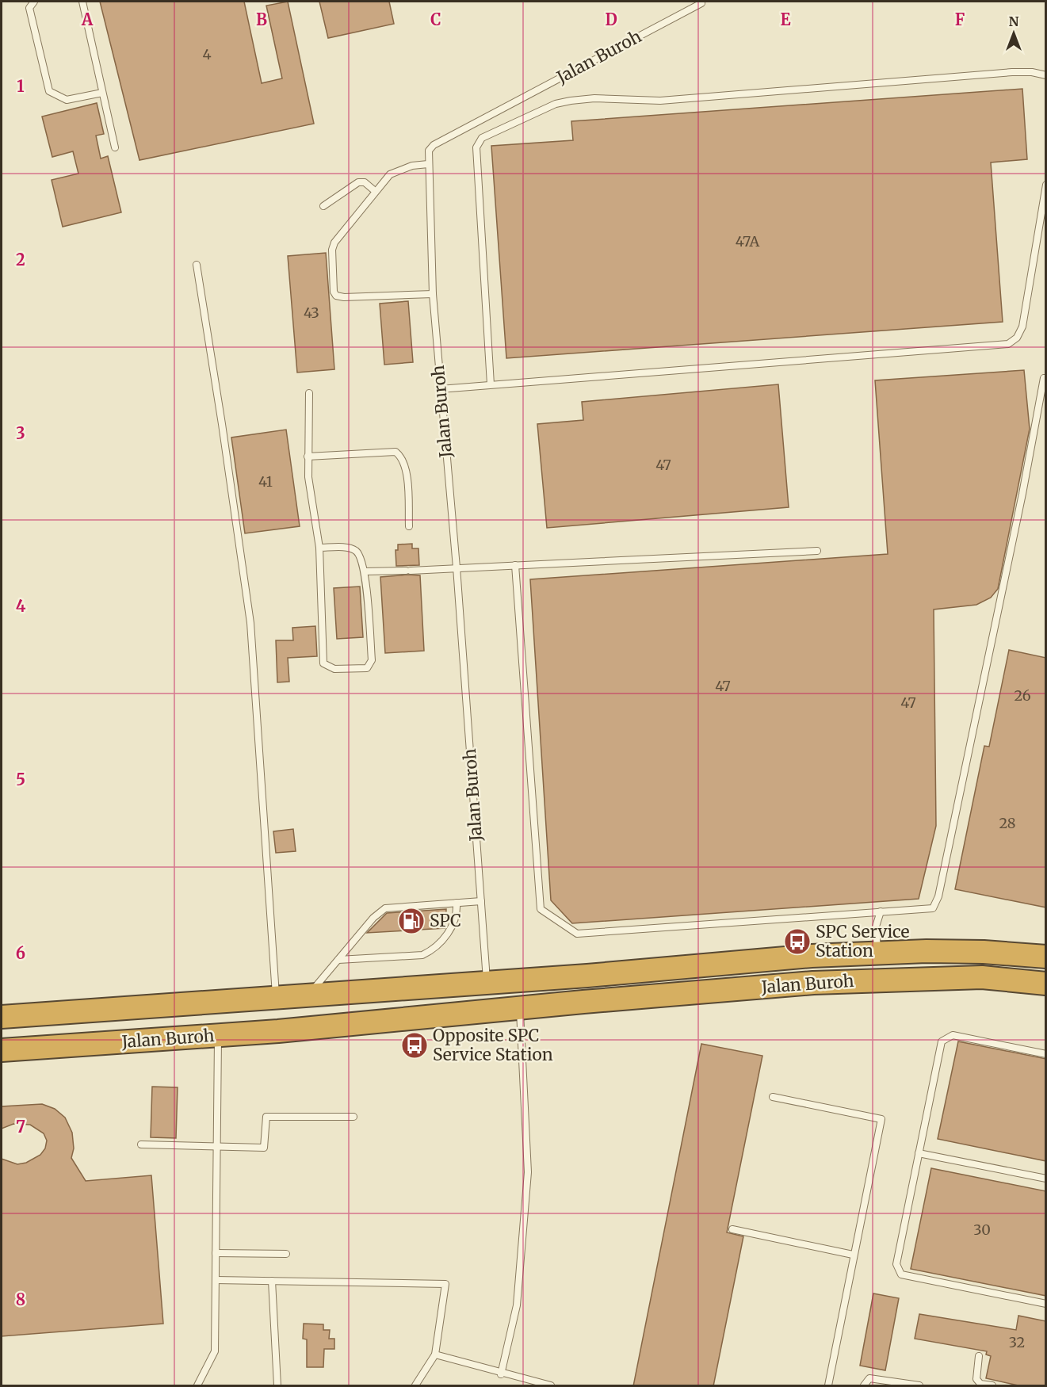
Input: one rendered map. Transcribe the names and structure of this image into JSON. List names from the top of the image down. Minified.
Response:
{"streets":{"highway":["Jalan Buroh"]},"places":{"fuel station":["SPC"],"bus stop":["SPC Service Station","Opposite SPC Service Station"]},"house_numbers":["4","47A","43","47","41","47","26","47","28","30","32"],"north":"top","grid":{"columns":["A","B","C","D","E","F"],"rows":["1","2","3","4","5","6","7","8"]}}
